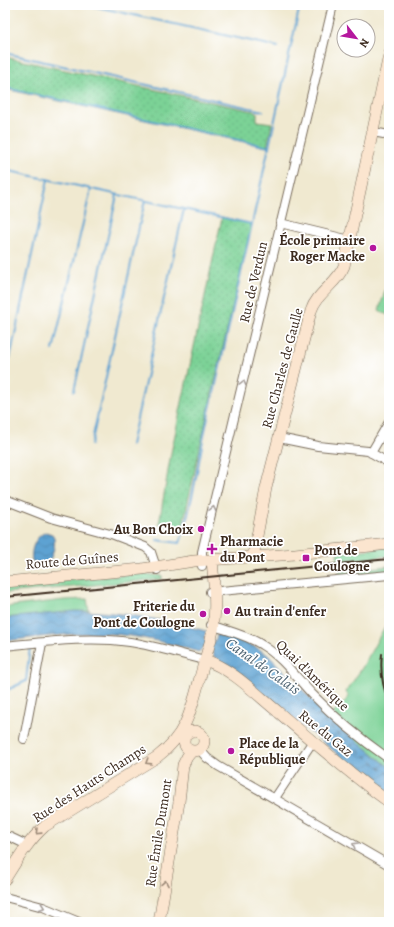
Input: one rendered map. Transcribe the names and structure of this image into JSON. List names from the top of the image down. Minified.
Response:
{"streets":{"street":["Rue de Verdun","Rue Charles de Gaulle","Route de Guînes","Quai d'Amérique","Rue du Gaz","Rue des Hauts Champs","Rue Émile Dumont"]},"crossings":[["Rue de Verdun","Route de Guînes"],["Rue du Gaz","Rue des Hauts Champs"],["Rue des Hauts Champs","Rue Émile Dumont"]],"one_way":["Rue de Verdun","Rue des Hauts Champs","Rue Émile Dumont"],"water":["Canal de Calais"],"places":{"other":["École primaire Roger Macke","Au Bon Choix","Au train d'enfer","Friterie du Pont de Coulogne","Place de la République"],"health":["Pharmacie du Pont"],"transit":["Pont de Coulogne"]},"north":"bottom right"}
